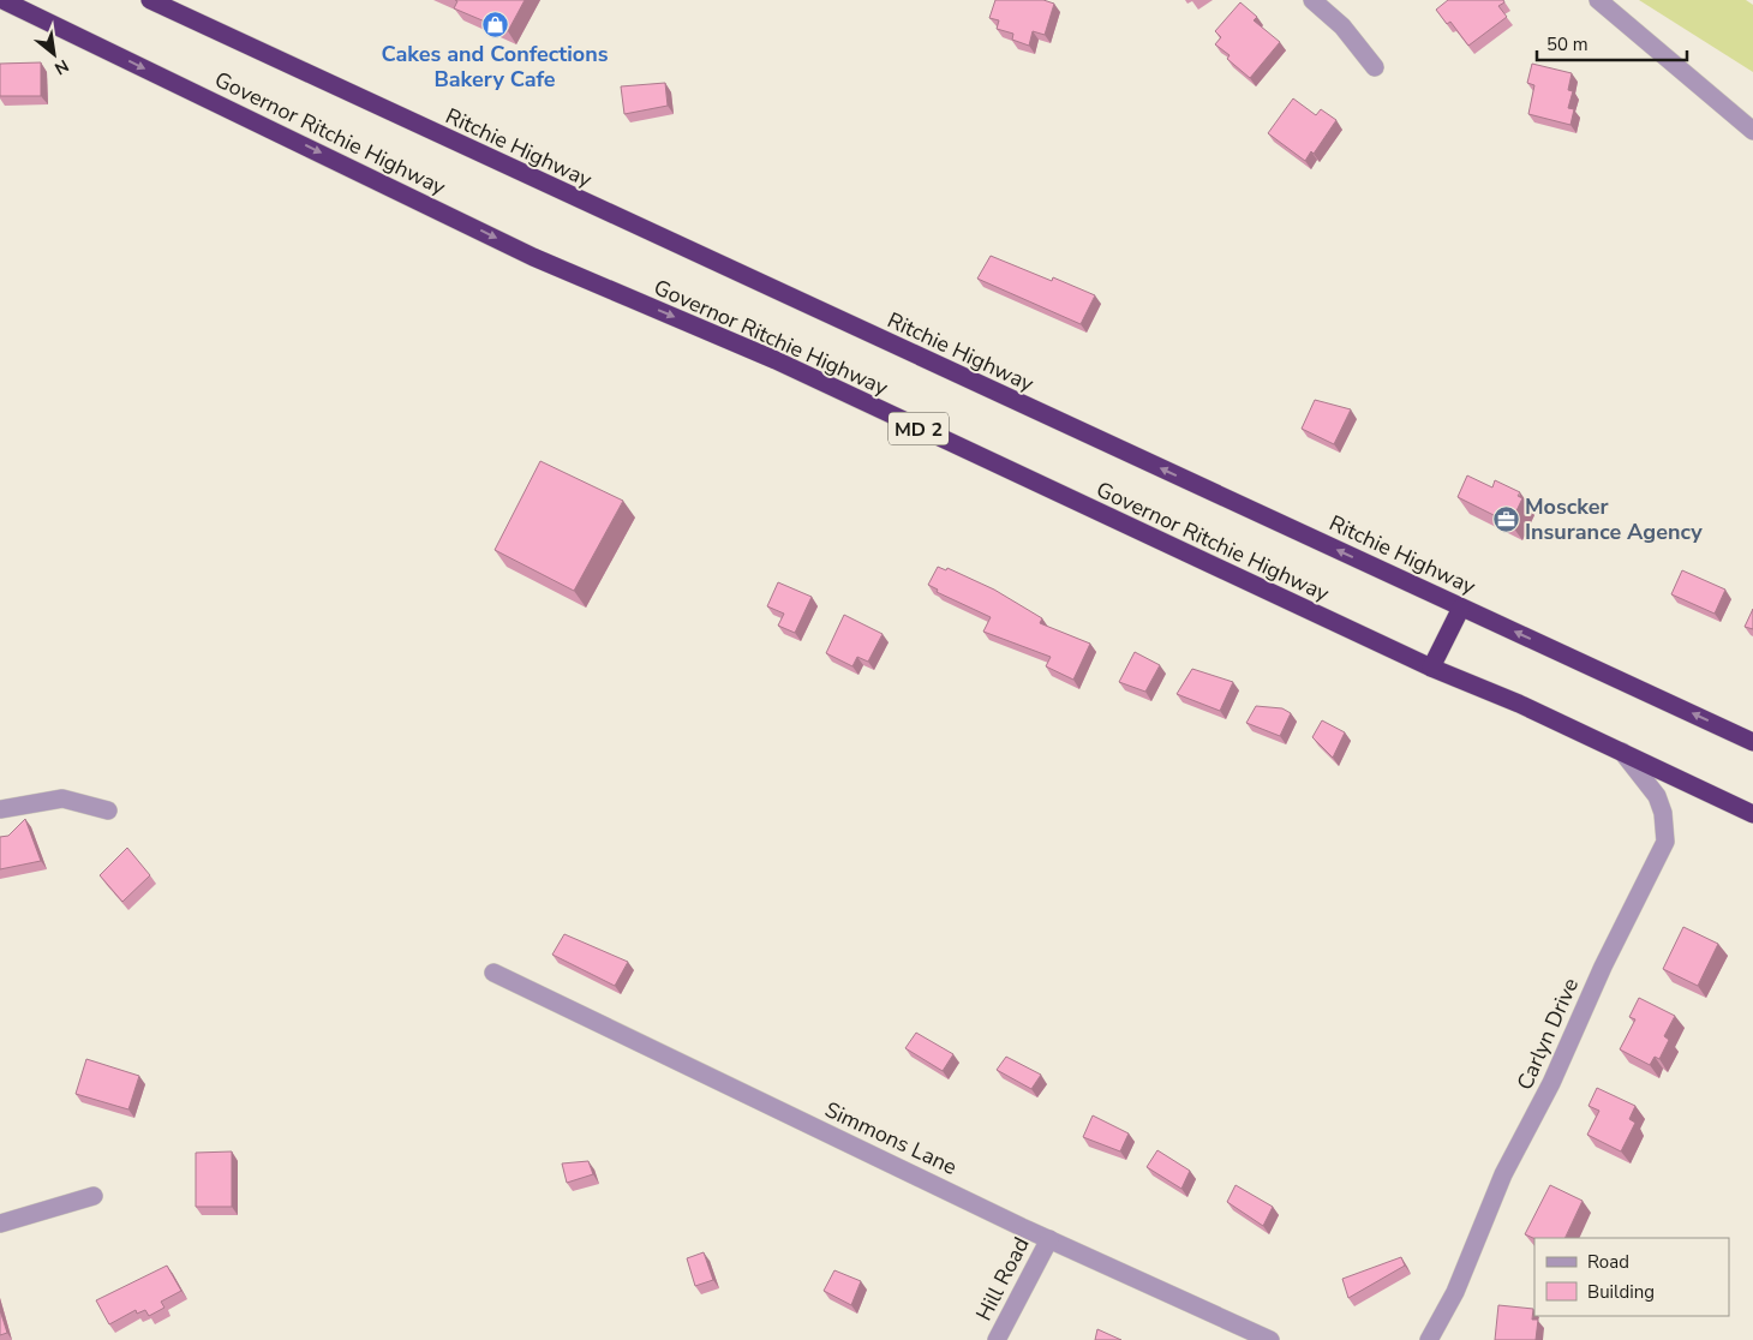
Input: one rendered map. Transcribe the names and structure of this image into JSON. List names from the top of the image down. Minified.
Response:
{"streets":{"highway":["Governor Ritchie Highway","Ritchie Highway","MD 2"],"street":["Carlyn Drive","Simmons Lane","Hill Road"]},"crossings":[["Governor Ritchie Highway","Carlyn Drive"],["Simmons Lane","Hill Road"]],"one_way":["Governor Ritchie Highway","Ritchie Highway"],"places":{"shop":["Cakes and Confections Bakery Cafe"],"office":["Moscker Insurance Agency"]},"legend":["Road","Building"],"scale_bar":"50 m","north":"bottom right"}
